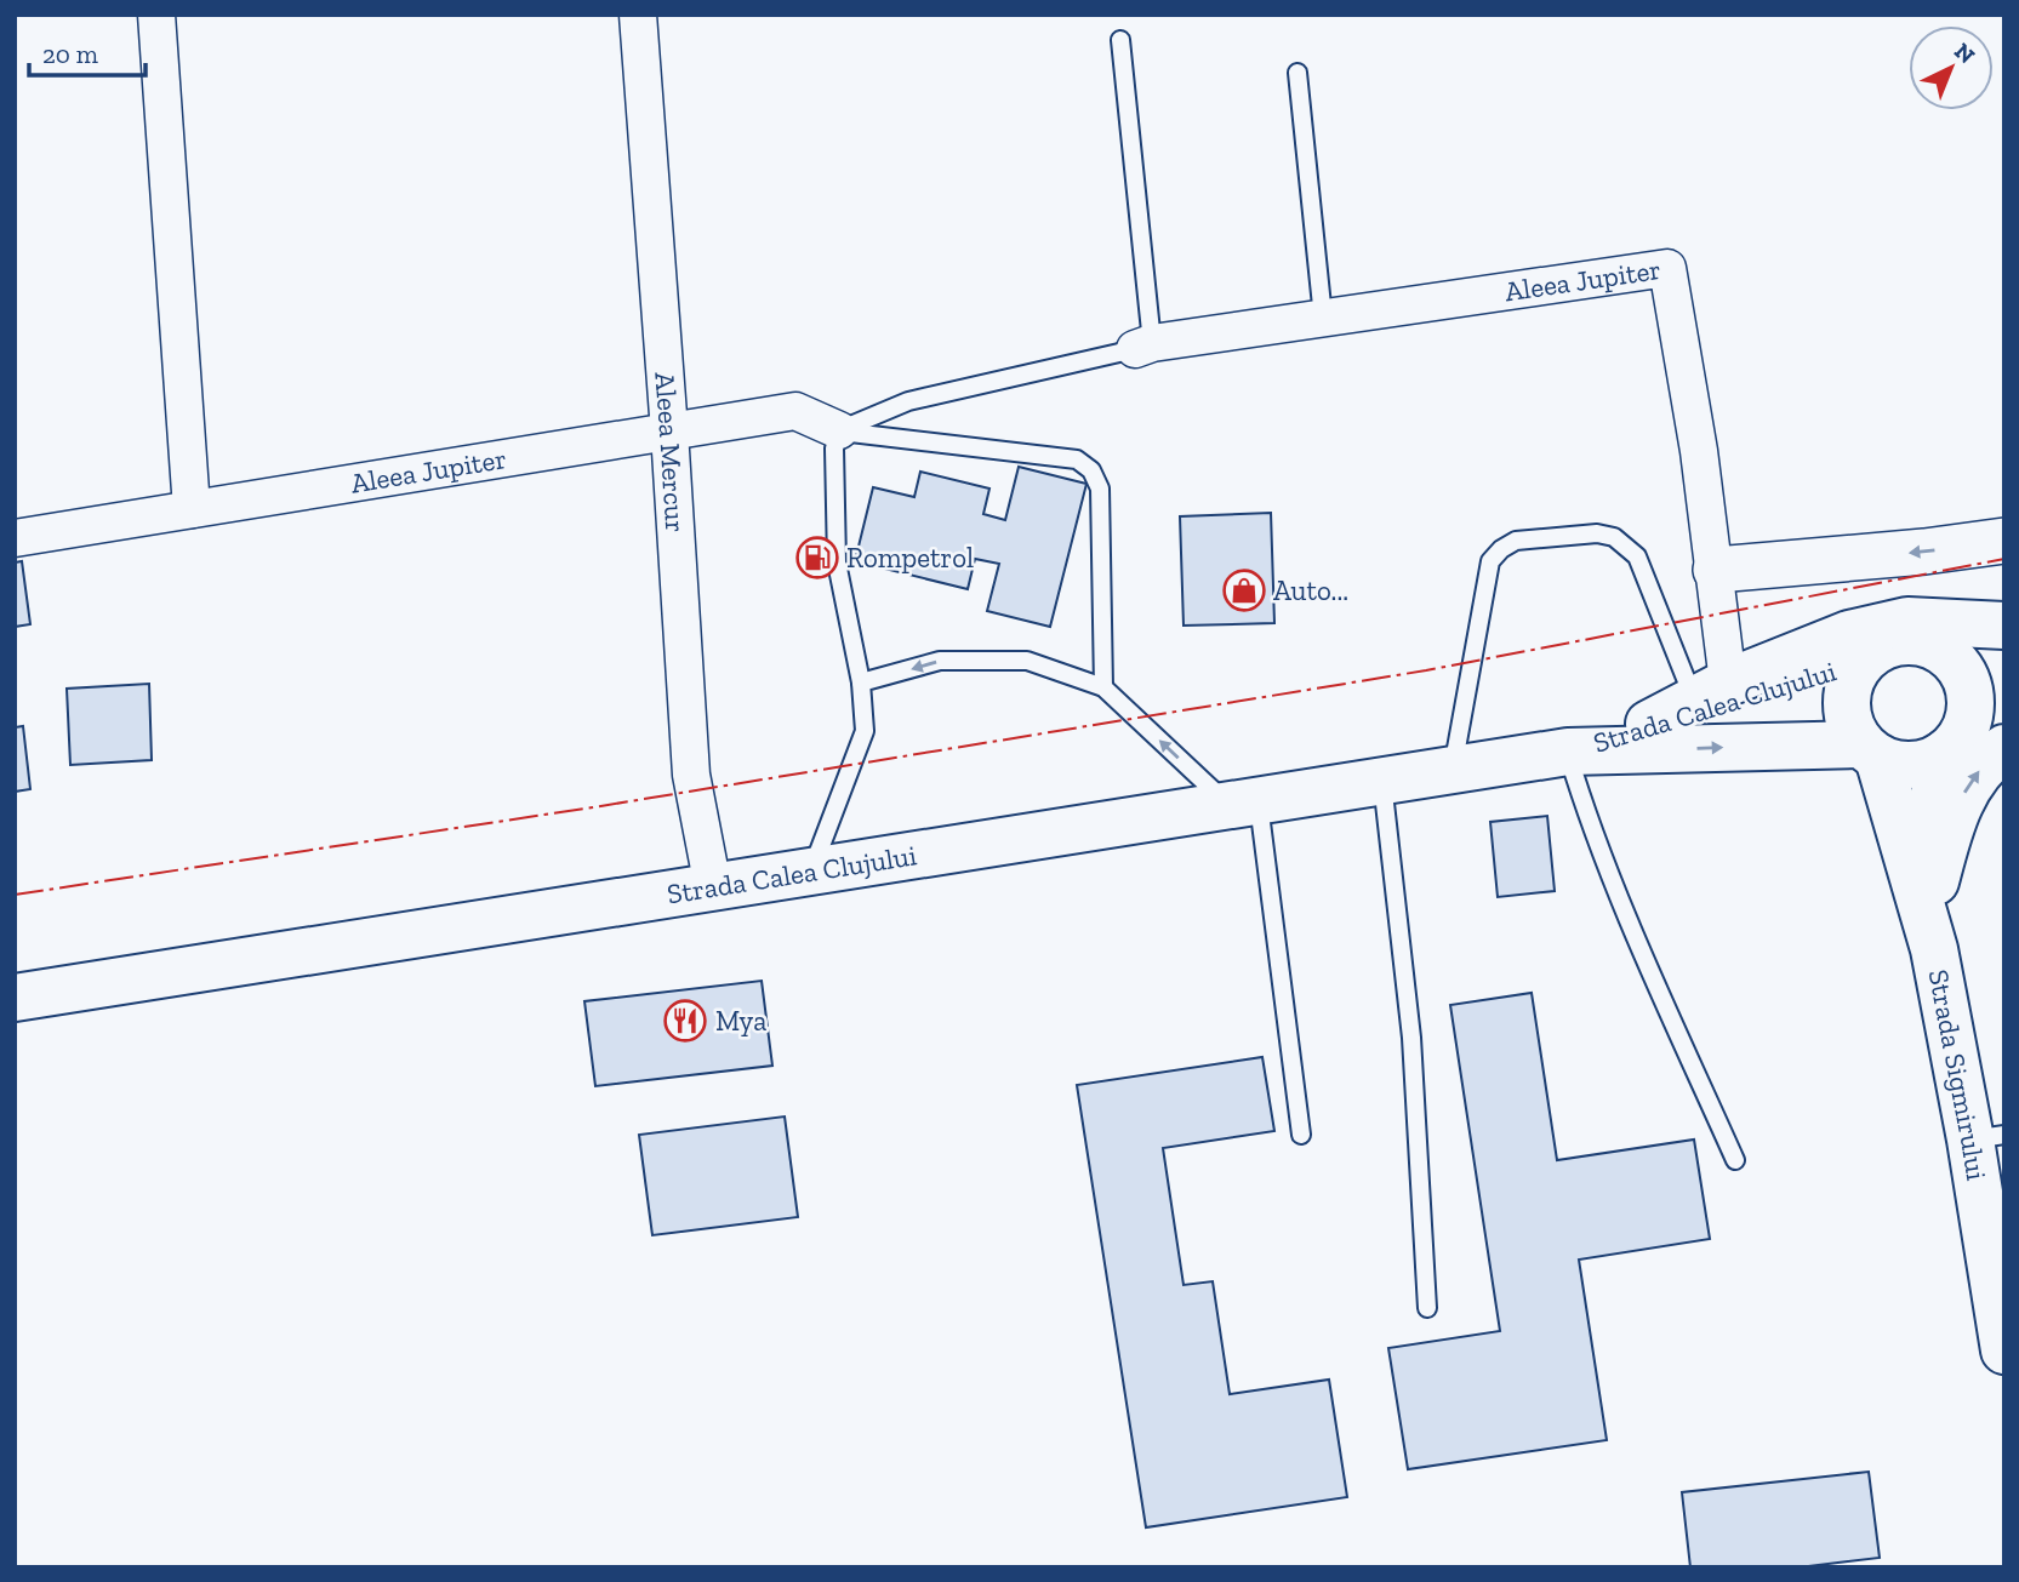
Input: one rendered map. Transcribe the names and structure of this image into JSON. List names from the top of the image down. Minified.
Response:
{"streets":{"main road":["Strada Calea Clujului","Strada Sigmirului"],"street":["Aleea Jupiter","Aleea Mercur"]},"crossings":[["Aleea Jupiter","Aleea Mercur"],["Aleea Mercur","Strada Calea Clujului"],["Strada Calea Clujului","Strada Sigmirului"]],"places":{"fuel station":["Rompetrol"],"shop":["Auto..."],"restaurant":["Mya"]},"scale_bar":"20 m","north":"top right"}
